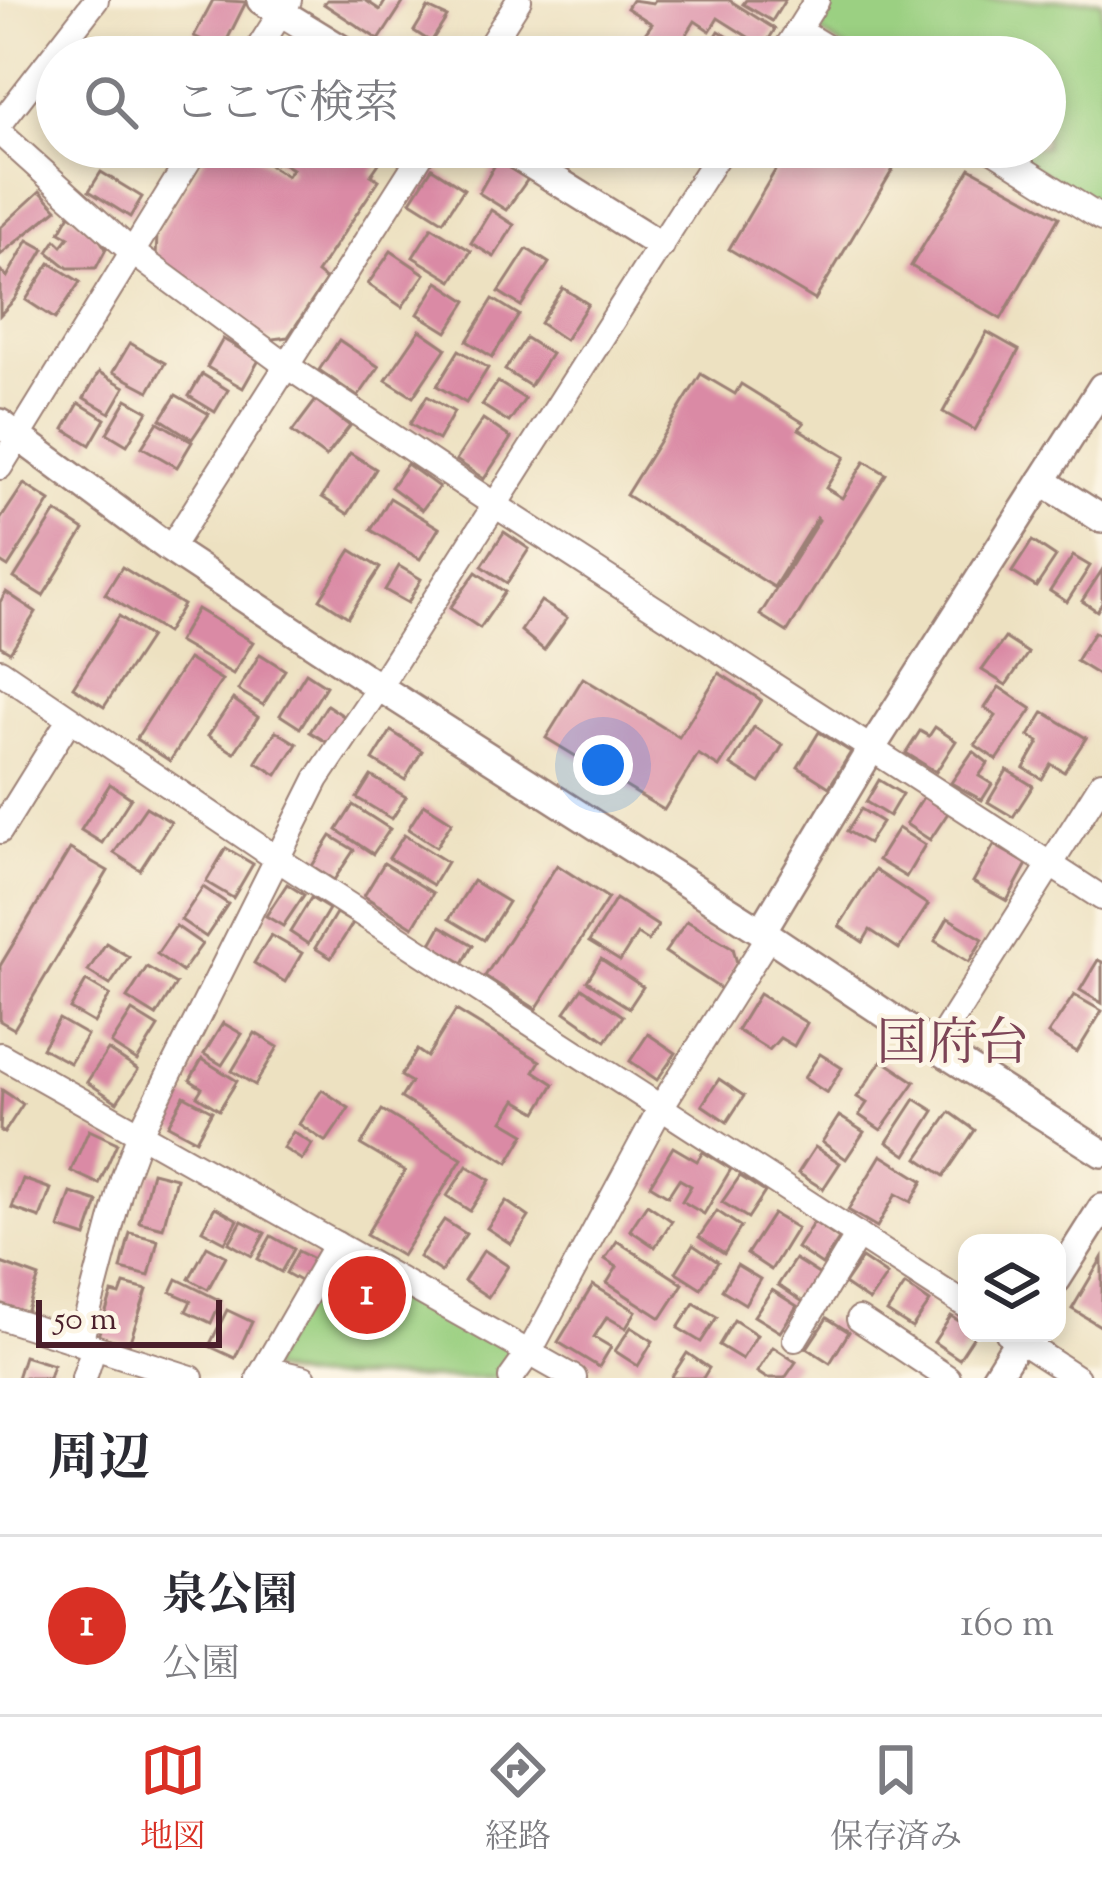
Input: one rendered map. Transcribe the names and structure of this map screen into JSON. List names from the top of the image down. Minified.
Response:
{"districts":["国府台"],"scale_bar":"50 m","page":{"search":"ここで検索","pins":"1","scale":"50 m","heading":"周辺","list":[{"mark":"1","name":"泉公園","note":"公園","value":"160 m"}],"nav":["地図","経路","保存済み"]}}
